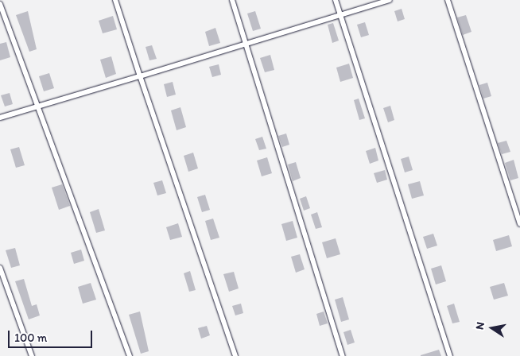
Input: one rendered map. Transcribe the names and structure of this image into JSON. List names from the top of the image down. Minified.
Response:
{"scale_bar":"100 m","north":"left"}
